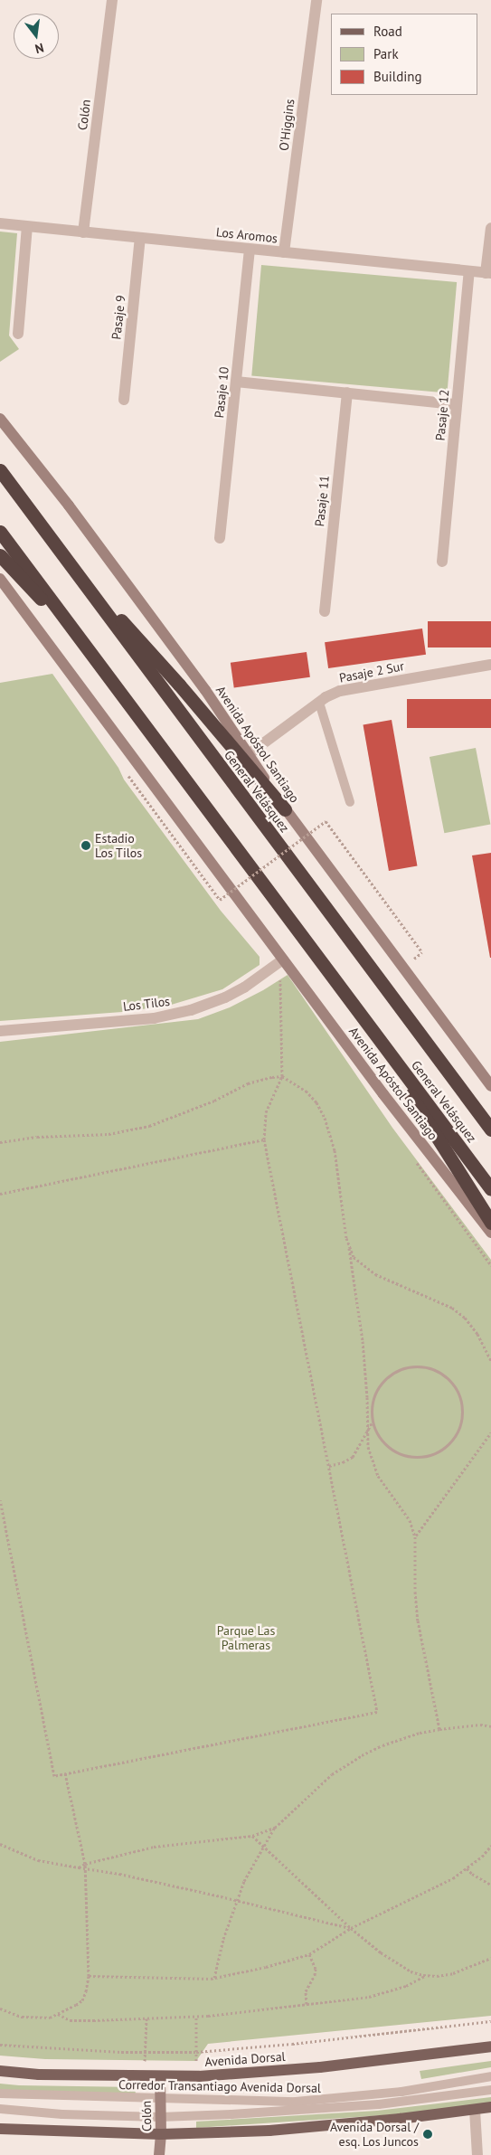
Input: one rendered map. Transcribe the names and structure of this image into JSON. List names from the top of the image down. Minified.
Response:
{"streets":{"highway":["General Velásquez"],"main road":["Colón","Avenida Apóstol Santiago","Avenida Dorsal"],"street":["O'Higgins","Los Aromos","Pasaje 9","Pasaje 10","Pasaje 12","Pasaje 11","Pasaje 2 Sur","Los Tilos"],"lane":["Corredor Transantiago Avenida Dorsal"]},"crossings":[["Colón","Los Aromos"],["Colón","Avenida Dorsal"],["Colón","Corredor Transantiago Avenida Dorsal"],["O'Higgins","Los Aromos"],["Los Aromos","Pasaje 9"],["Los Aromos","Pasaje 10"],["Los Aromos","Pasaje 12"],["Pasaje 2 Sur","Avenida Apóstol Santiago"],["Avenida Apóstol Santiago","Los Tilos"]],"parks":["Parque Las Palmeras"],"places":["Estadio Los Tilos","Avenida Dorsal / esq. Los Juncos"],"legend":["Road","Park","Building"],"north":"bottom"}
